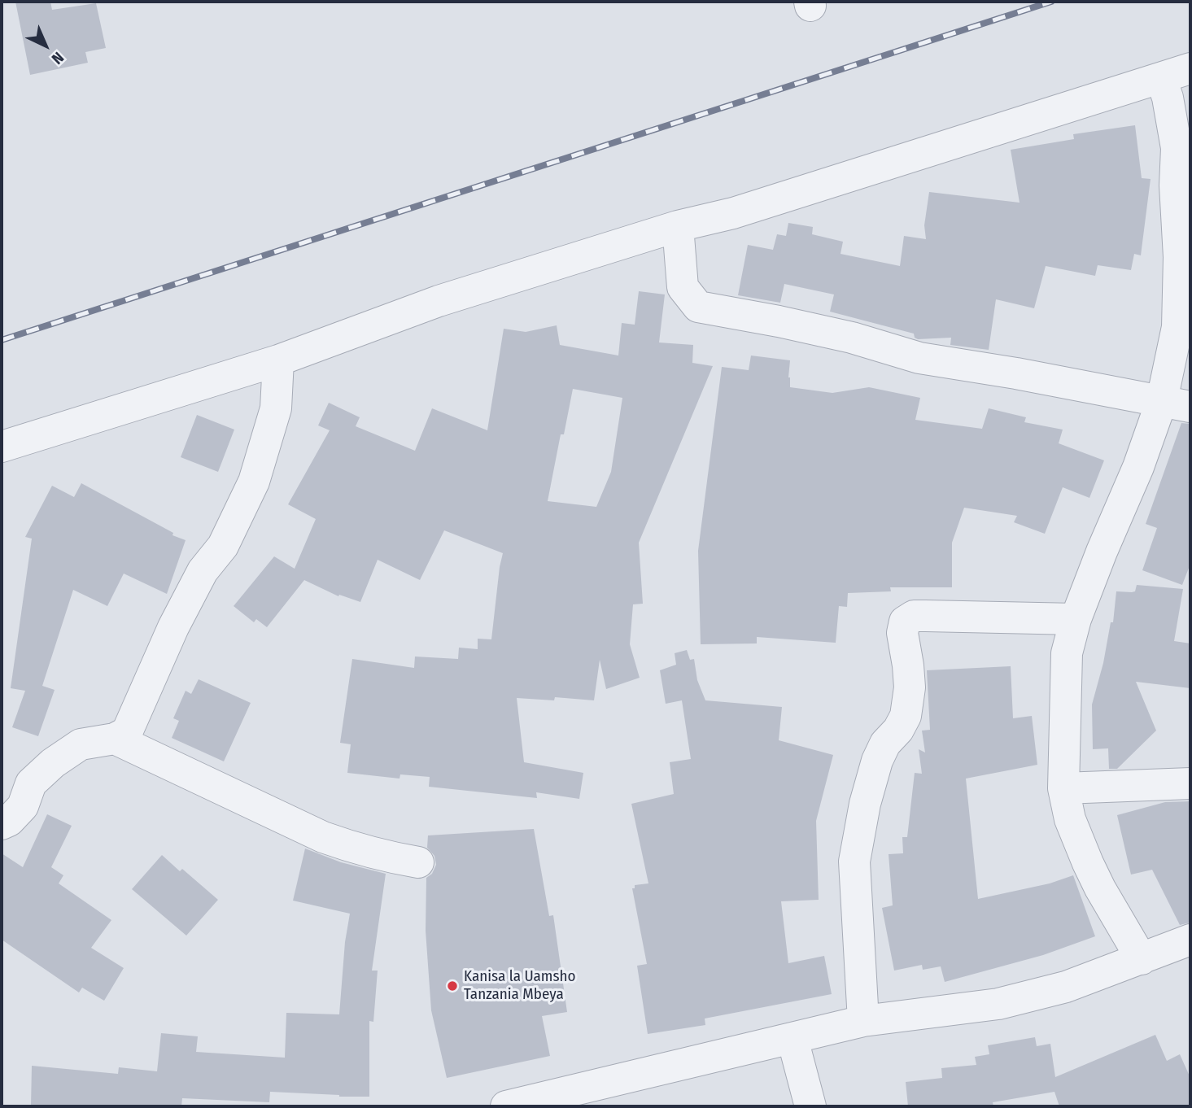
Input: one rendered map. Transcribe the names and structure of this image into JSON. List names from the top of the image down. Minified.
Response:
{"places":["Kanisa la Uamsho Tanzania Mbeya"],"north":"bottom right"}
